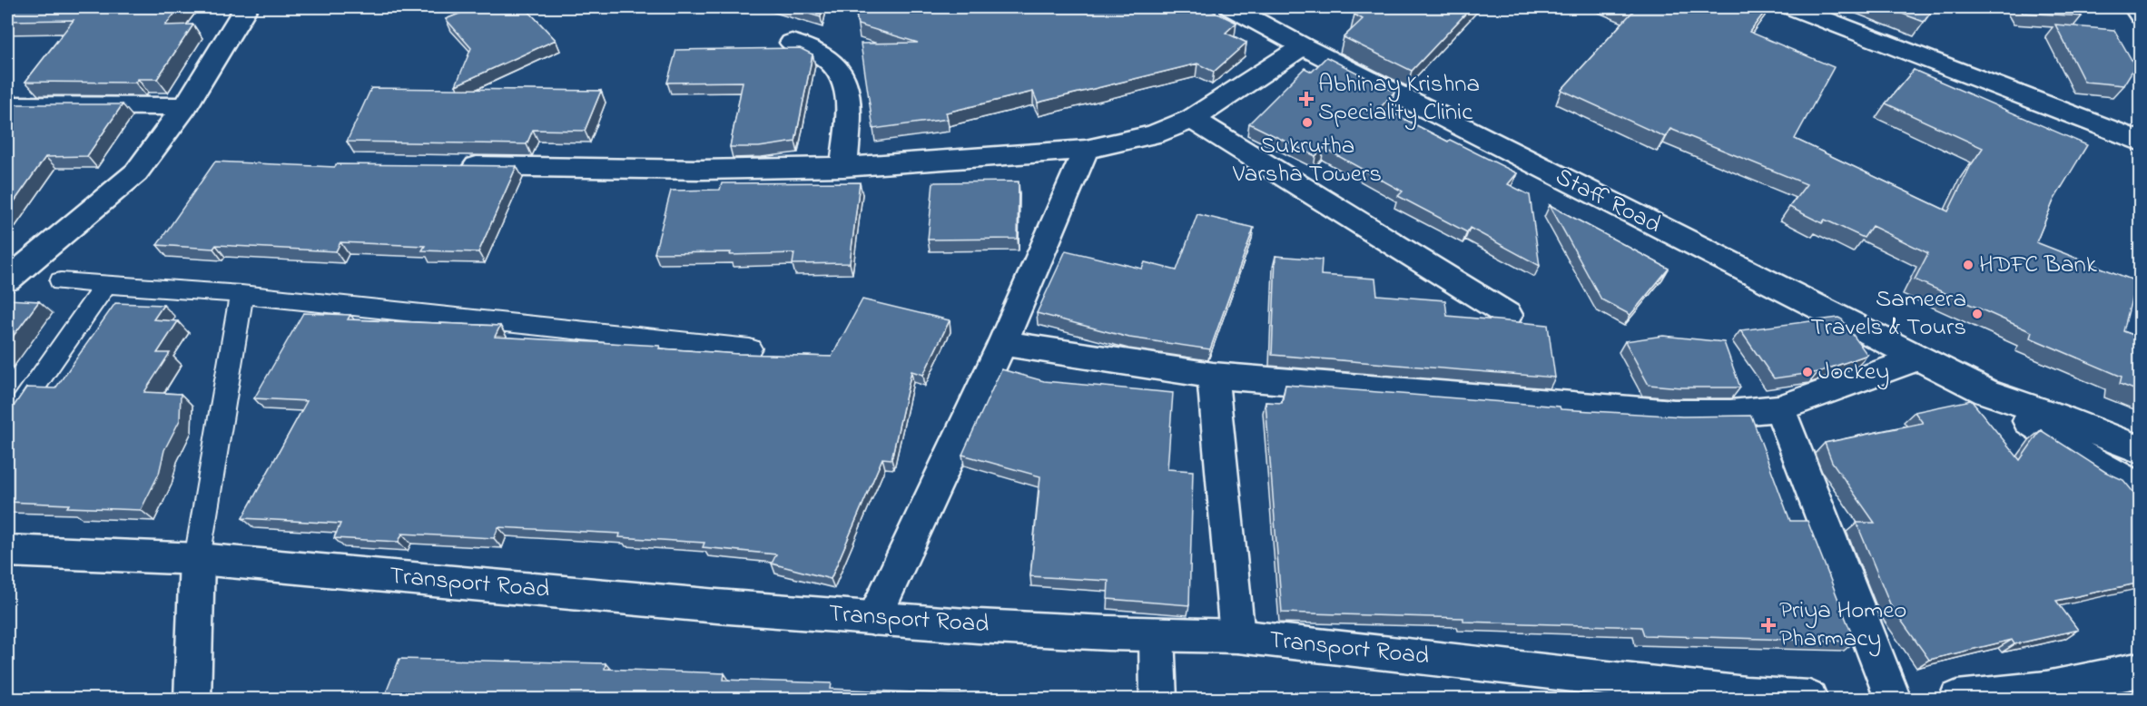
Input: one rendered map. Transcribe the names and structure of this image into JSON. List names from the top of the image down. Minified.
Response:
{"streets":{"street":["Staff Road","Transport Road"]},"places":{"health":["Abhinay Krishna Speciality Clinic","Priya Homeo Pharmacy"],"other":["Sukrutha Varsha Towers","HDFC Bank","Sameera Travels & Tours","Jockey"]}}
